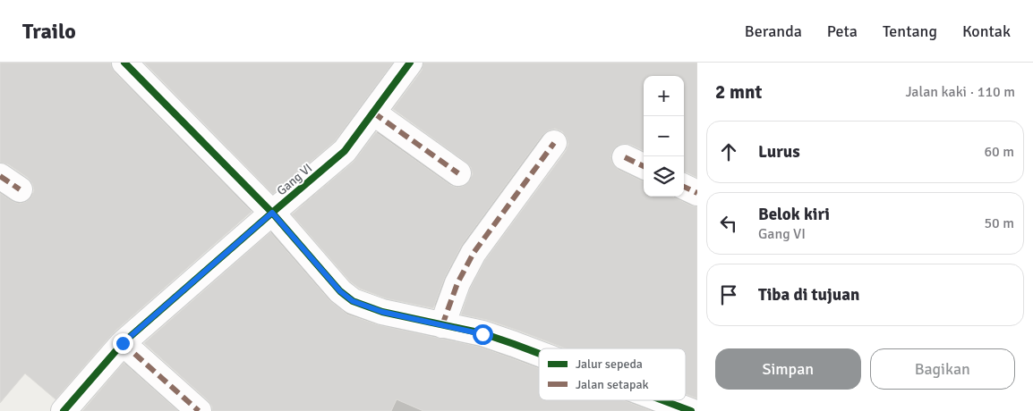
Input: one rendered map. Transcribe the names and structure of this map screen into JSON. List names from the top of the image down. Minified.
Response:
{"streets":{"street":["Gang VI"]},"legend":["Jalur sepeda","Jalan setapak"],"page":{"header":"Trailo","nav":["Beranda","Peta","Tentang","Kontak"],"heading":["2 mnt","Jalan kaki · 110 m"],"map_buttons":["+","−"],"list":[["Lurus","60 m"],["Belok kiri","Gang VI","50 m"],"Tiba di tujuan"],"buttons":["Simpan","Bagikan"]}}
